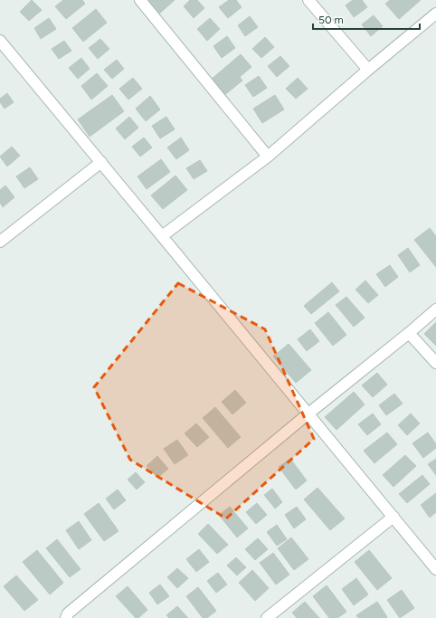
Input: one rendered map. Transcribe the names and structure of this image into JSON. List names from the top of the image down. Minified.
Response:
{"scale_bar":"50 m"}
